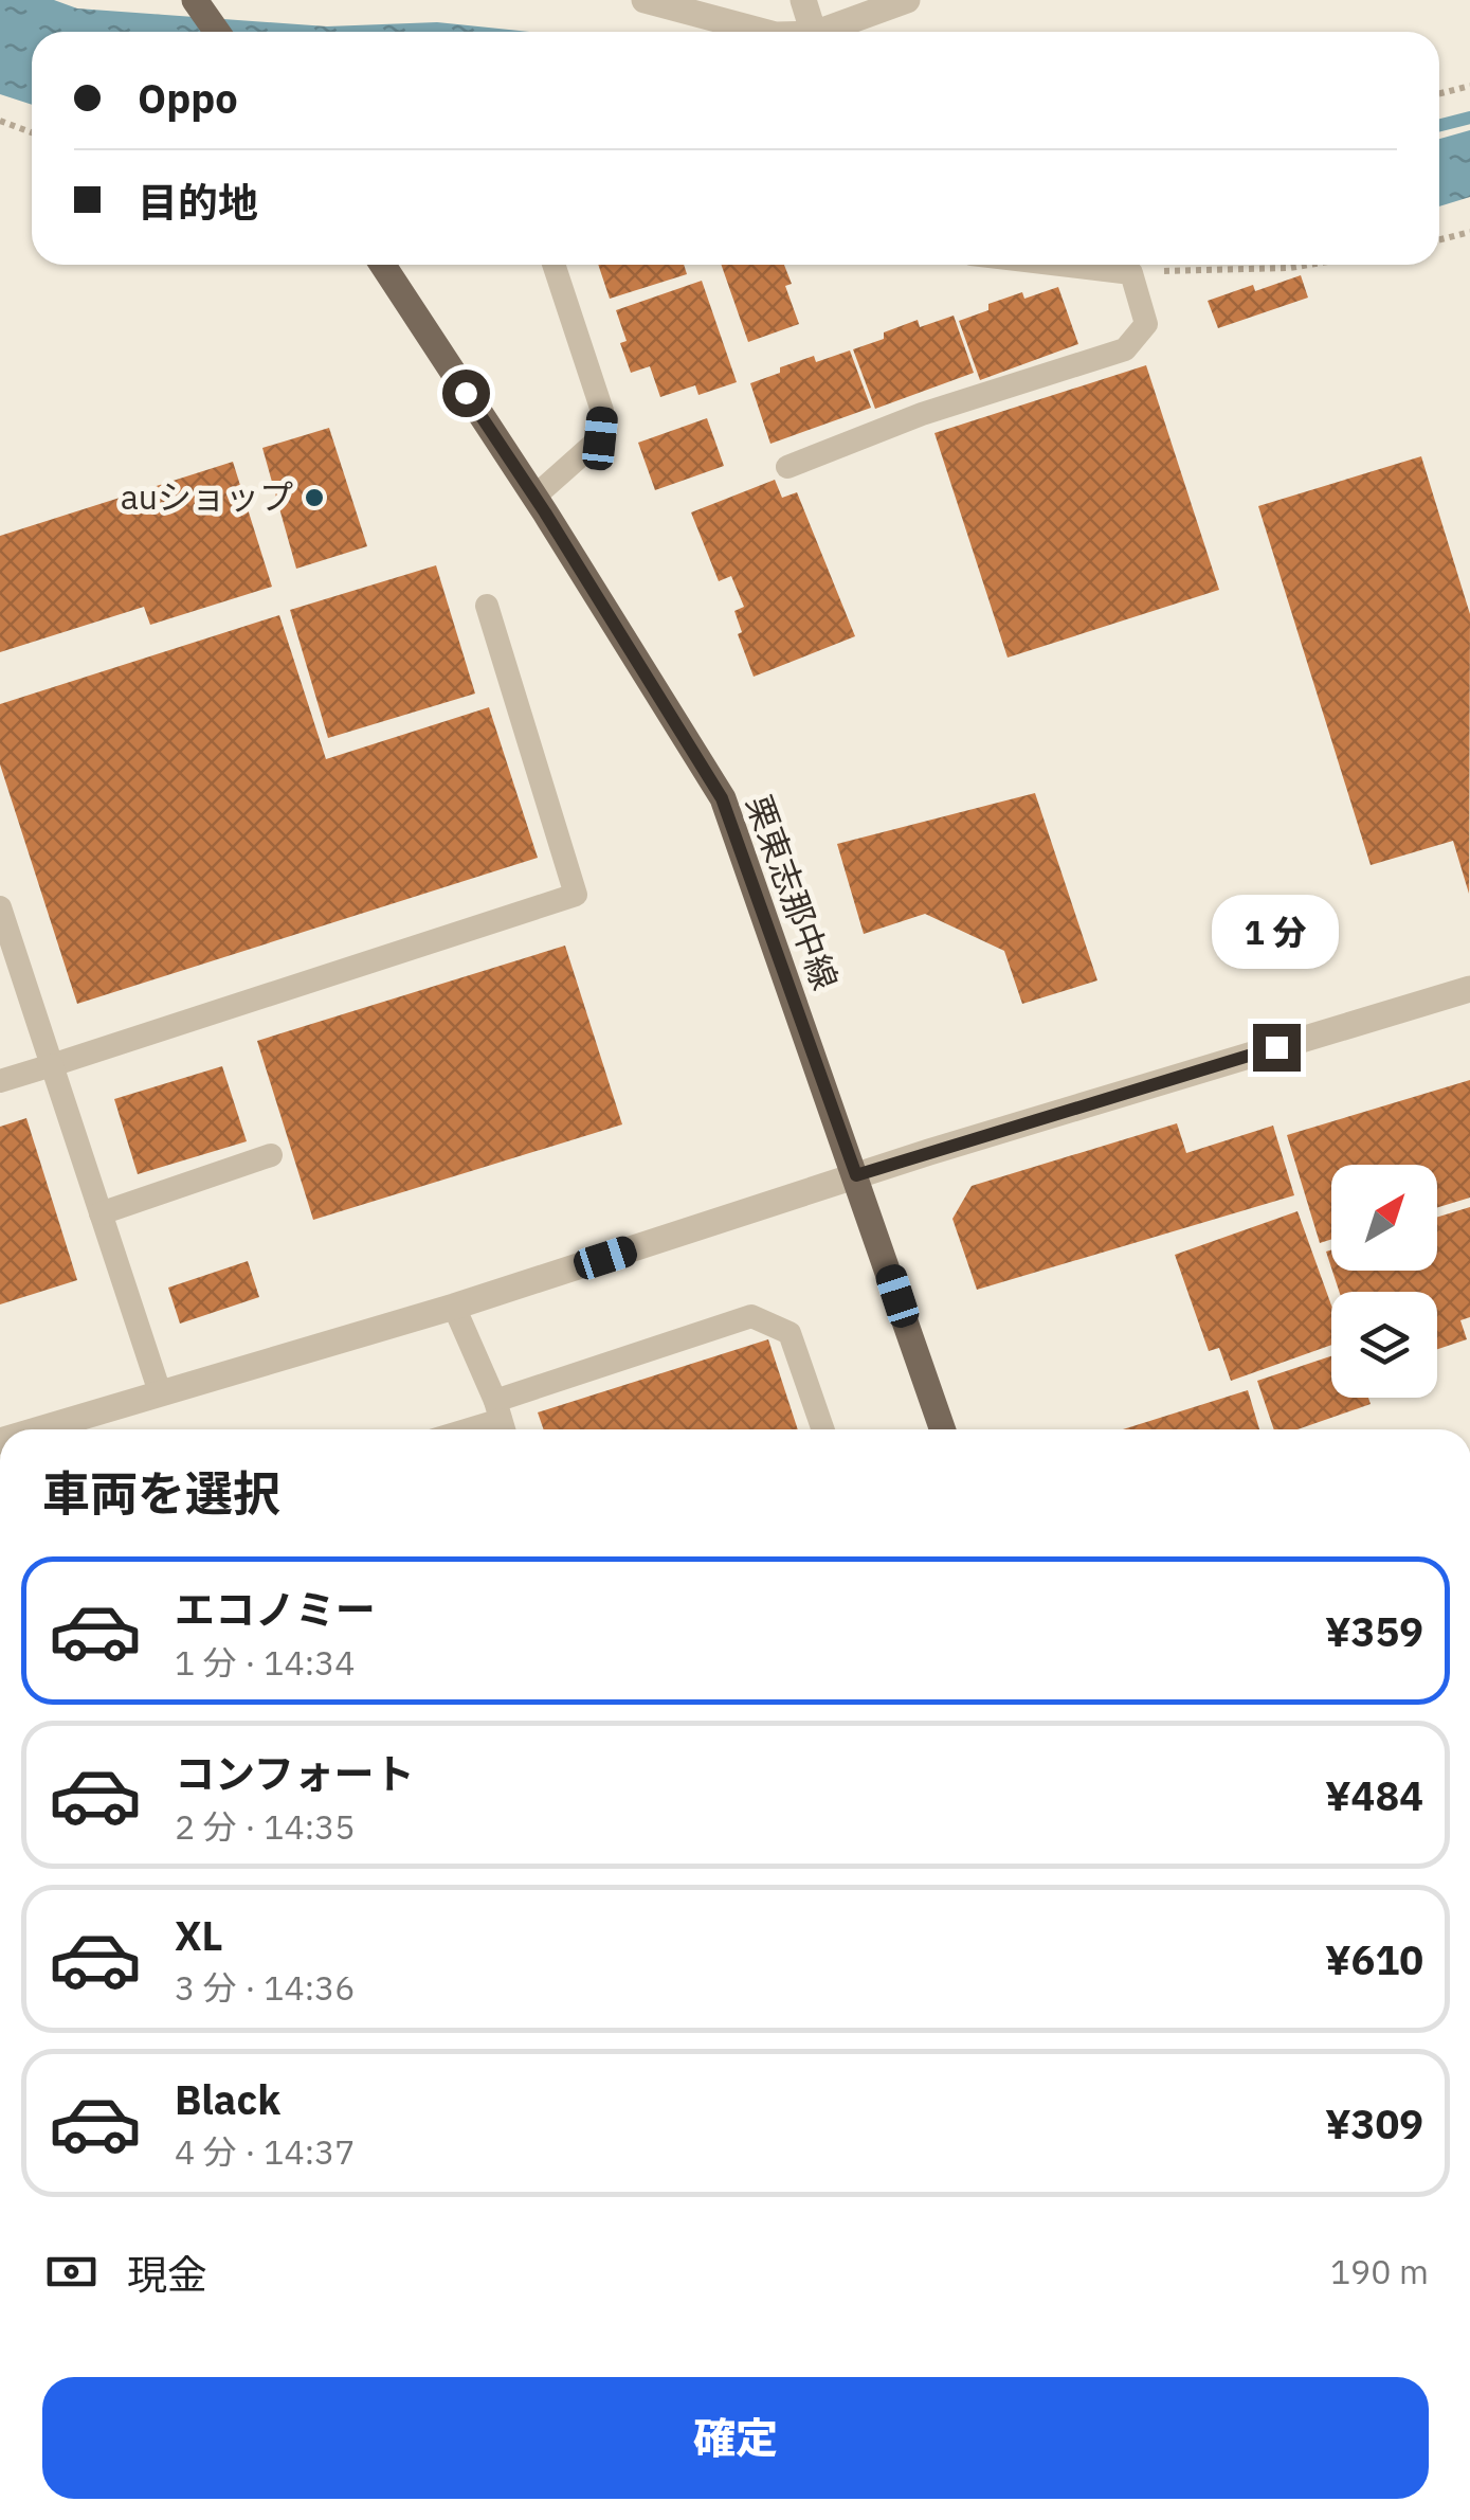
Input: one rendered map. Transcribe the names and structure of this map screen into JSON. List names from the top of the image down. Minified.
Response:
{"streets":{"main road":["栗東志那中線"]},"places":["auショップ"],"north":"top right","page":{"banner":["Oppo","目的地"],"bubble":"1 分","heading":"車両を選択","list":[{"name":"エコノミー","note":"1 分 · 14:34","value":"¥359"},{"name":"コンフォート","note":"2 分 · 14:35","value":"¥484"},{"name":"XL","note":"3 分 · 14:36","value":"¥610"},{"name":"Black","note":"4 分 · 14:37","value":"¥309"}],"pay":["現金","190 m"],"buttons":"確定"}}
